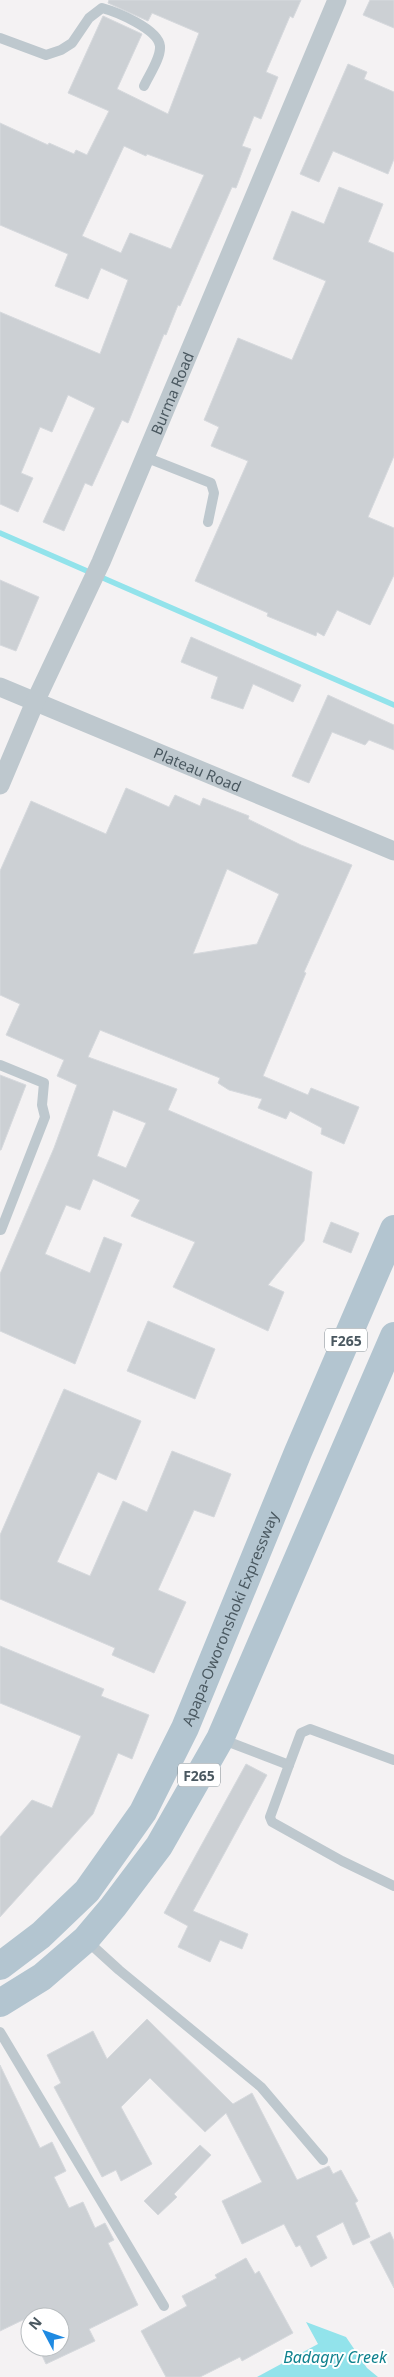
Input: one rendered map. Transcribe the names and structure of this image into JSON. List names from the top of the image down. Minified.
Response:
{"streets":{"main road":["F265","Apapa-Oworonshoki Expressway"],"street":["Burma Road","Plateau Road"]},"crossings":[["Burma Road","Plateau Road"]],"water":["Badagry Creek"],"north":"top left"}
